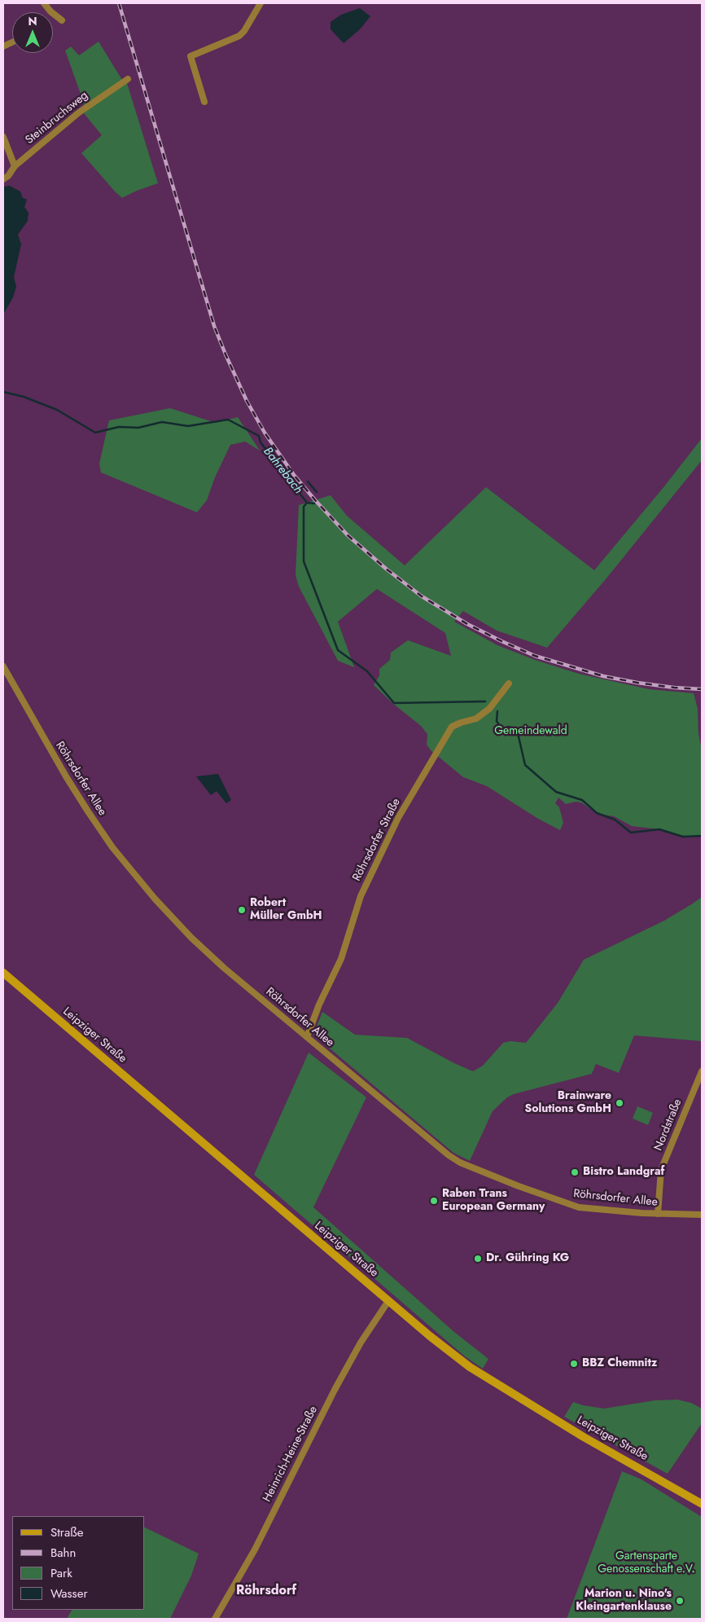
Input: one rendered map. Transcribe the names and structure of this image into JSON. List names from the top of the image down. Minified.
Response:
{"streets":{"main road":["Leipziger Straße"],"street":["Steinbruchsweg","Röhrsdorfer Allee","Röhrsdorfer Straße","Nordstraße","Heinrich-Heine-Straße"]},"crossings":[["Röhrsdorfer Allee","Röhrsdorfer Straße"],["Röhrsdorfer Allee","Nordstraße"],["Leipziger Straße","Heinrich-Heine-Straße"]],"districts":["Röhrsdorf"],"water":["Bahrebach"],"parks":["Gemeindewald","Gartensparte Genossenschaft e.V."],"places":["Robert Müller GmbH","Brainware Solutions GmbH","Bistro Landgraf","Raben Trans European Germany","Dr. Gühring KG","BBZ Chemnitz","Marion u. Nino's Kleingartenklause"],"legend":["Straße","Bahn","Park","Wasser"],"north":"top"}
